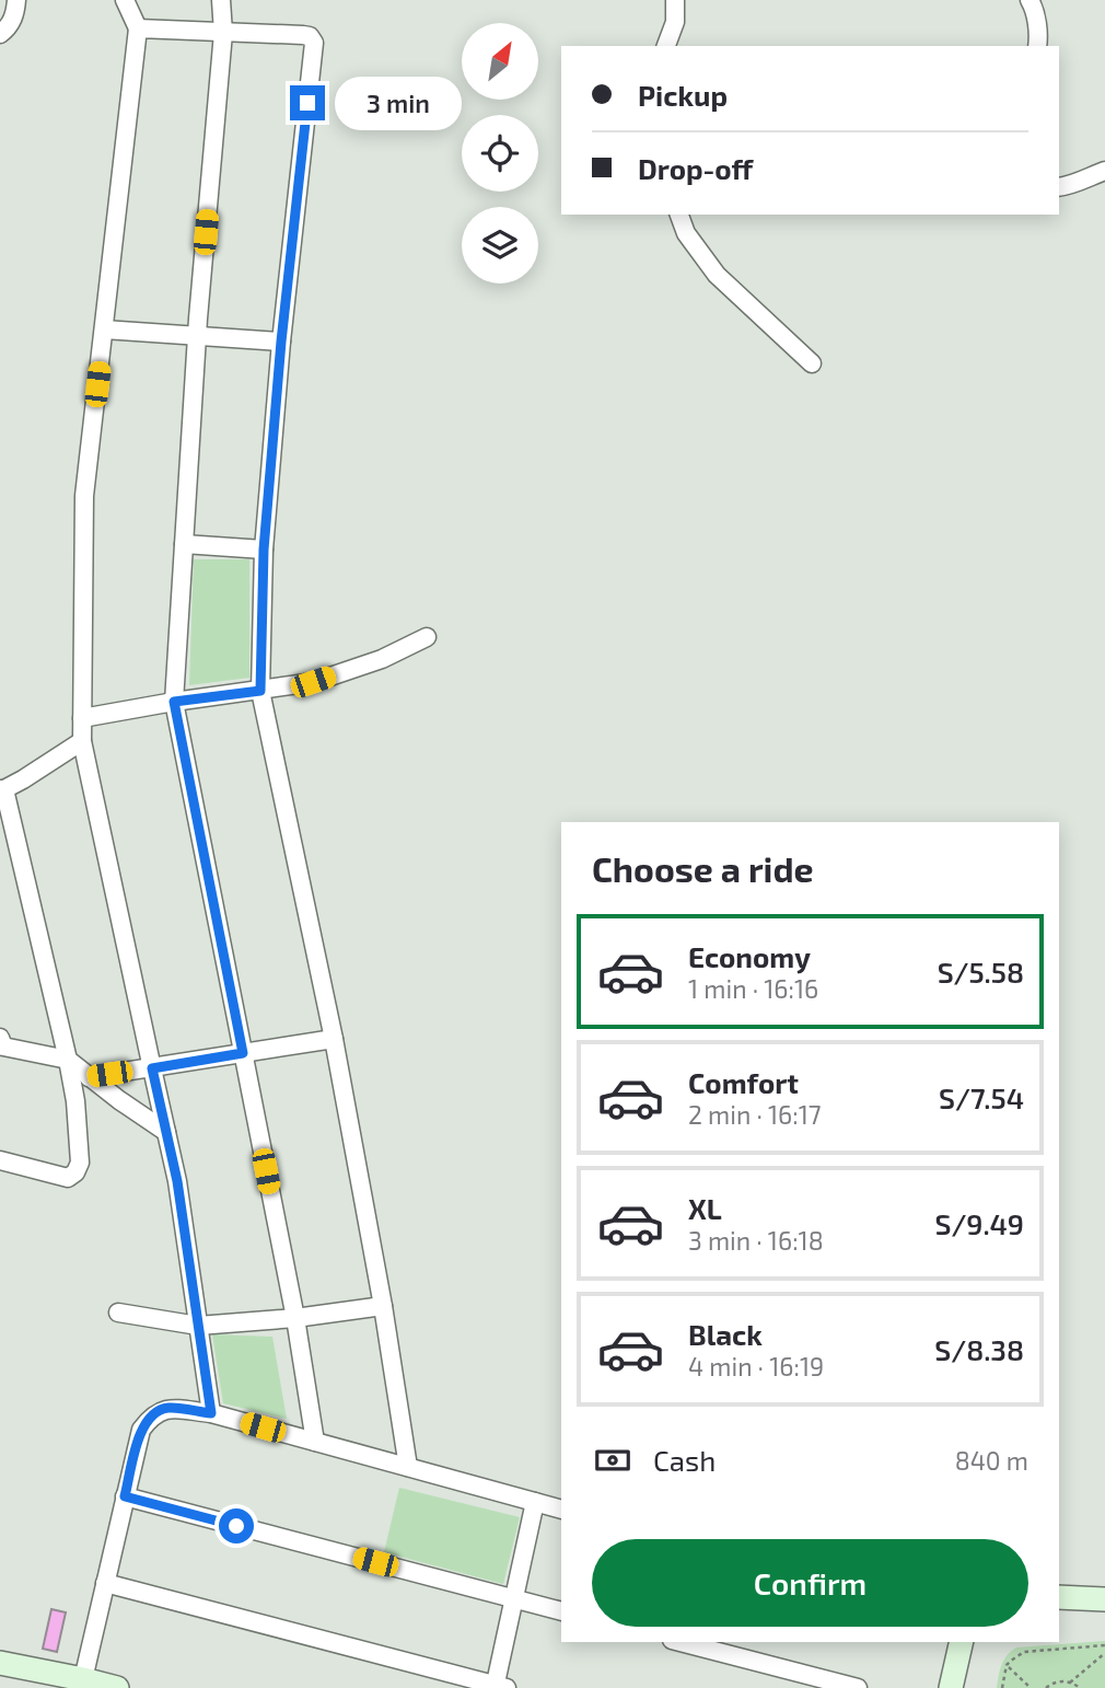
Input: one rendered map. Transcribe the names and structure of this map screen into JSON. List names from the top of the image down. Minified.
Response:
{"north":"top right","page":{"banner":["Pickup","Drop-off"],"bubble":"3 min","heading":"Choose a ride","list":[{"name":"Economy","note":"1 min · 16:16","value":"S/5.58"},{"name":"Comfort","note":"2 min · 16:17","value":"S/7.54"},{"name":"XL","note":"3 min · 16:18","value":"S/9.49"},{"name":"Black","note":"4 min · 16:19","value":"S/8.38"}],"pay":["Cash","840 m"],"buttons":"Confirm"}}
